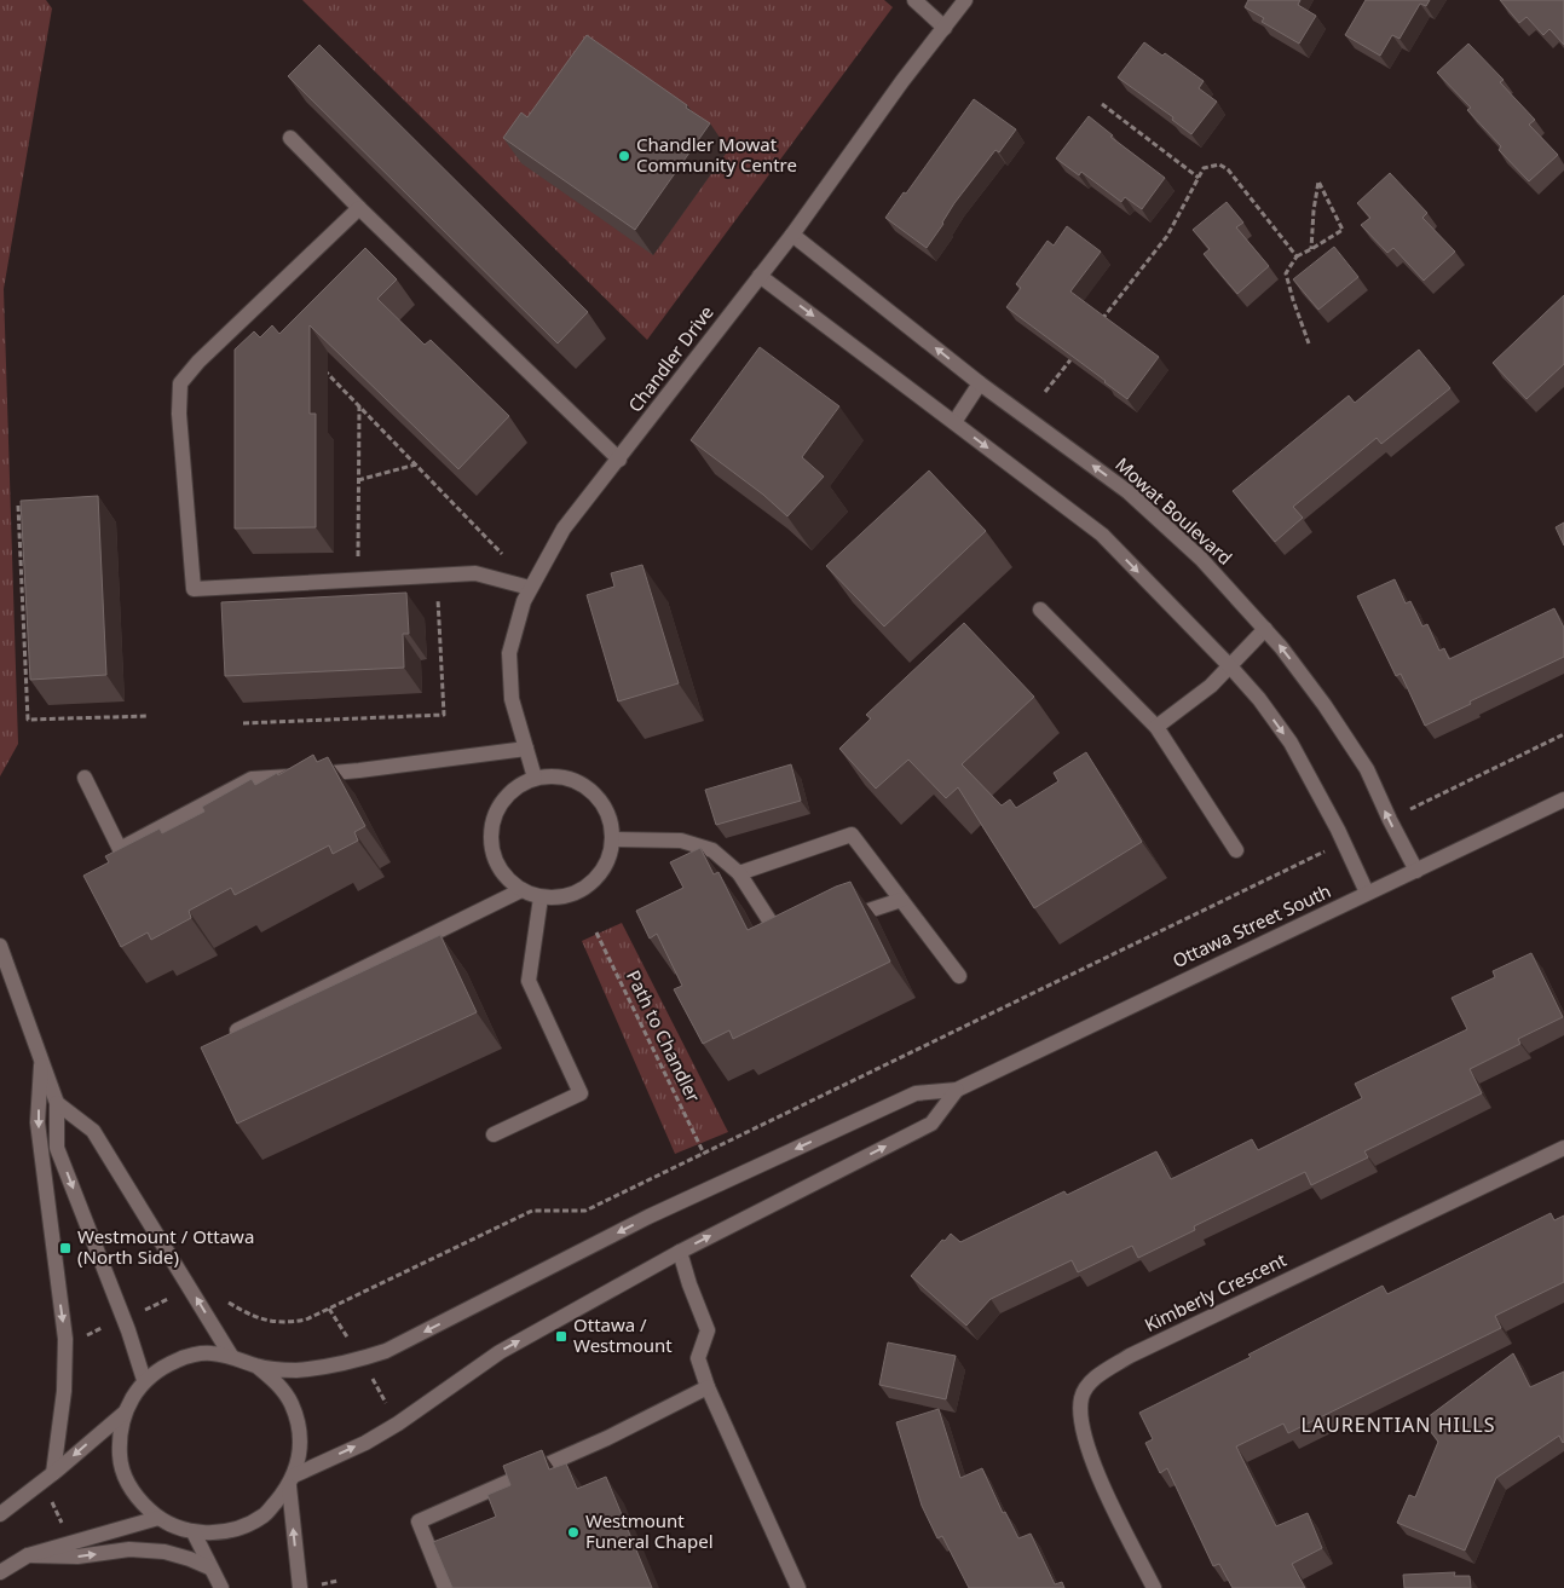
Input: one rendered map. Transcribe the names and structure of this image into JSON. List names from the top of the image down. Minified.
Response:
{"streets":{"main road":["Chandler Drive","Mowat Boulevard","Ottawa Street South","Kimberly Crescent"],"path":["Path to Chandler"]},"crossings":[["Chandler Drive","Mowat Boulevard"],["Mowat Boulevard","Ottawa Street South"]],"districts":["LAURENTIAN HILLS"],"places":{"other":["Chandler Mowat Community Centre","Westmount Funeral Chapel"],"transit":["Westmount / Ottawa (North Side)","Ottawa / Westmount"]}}
